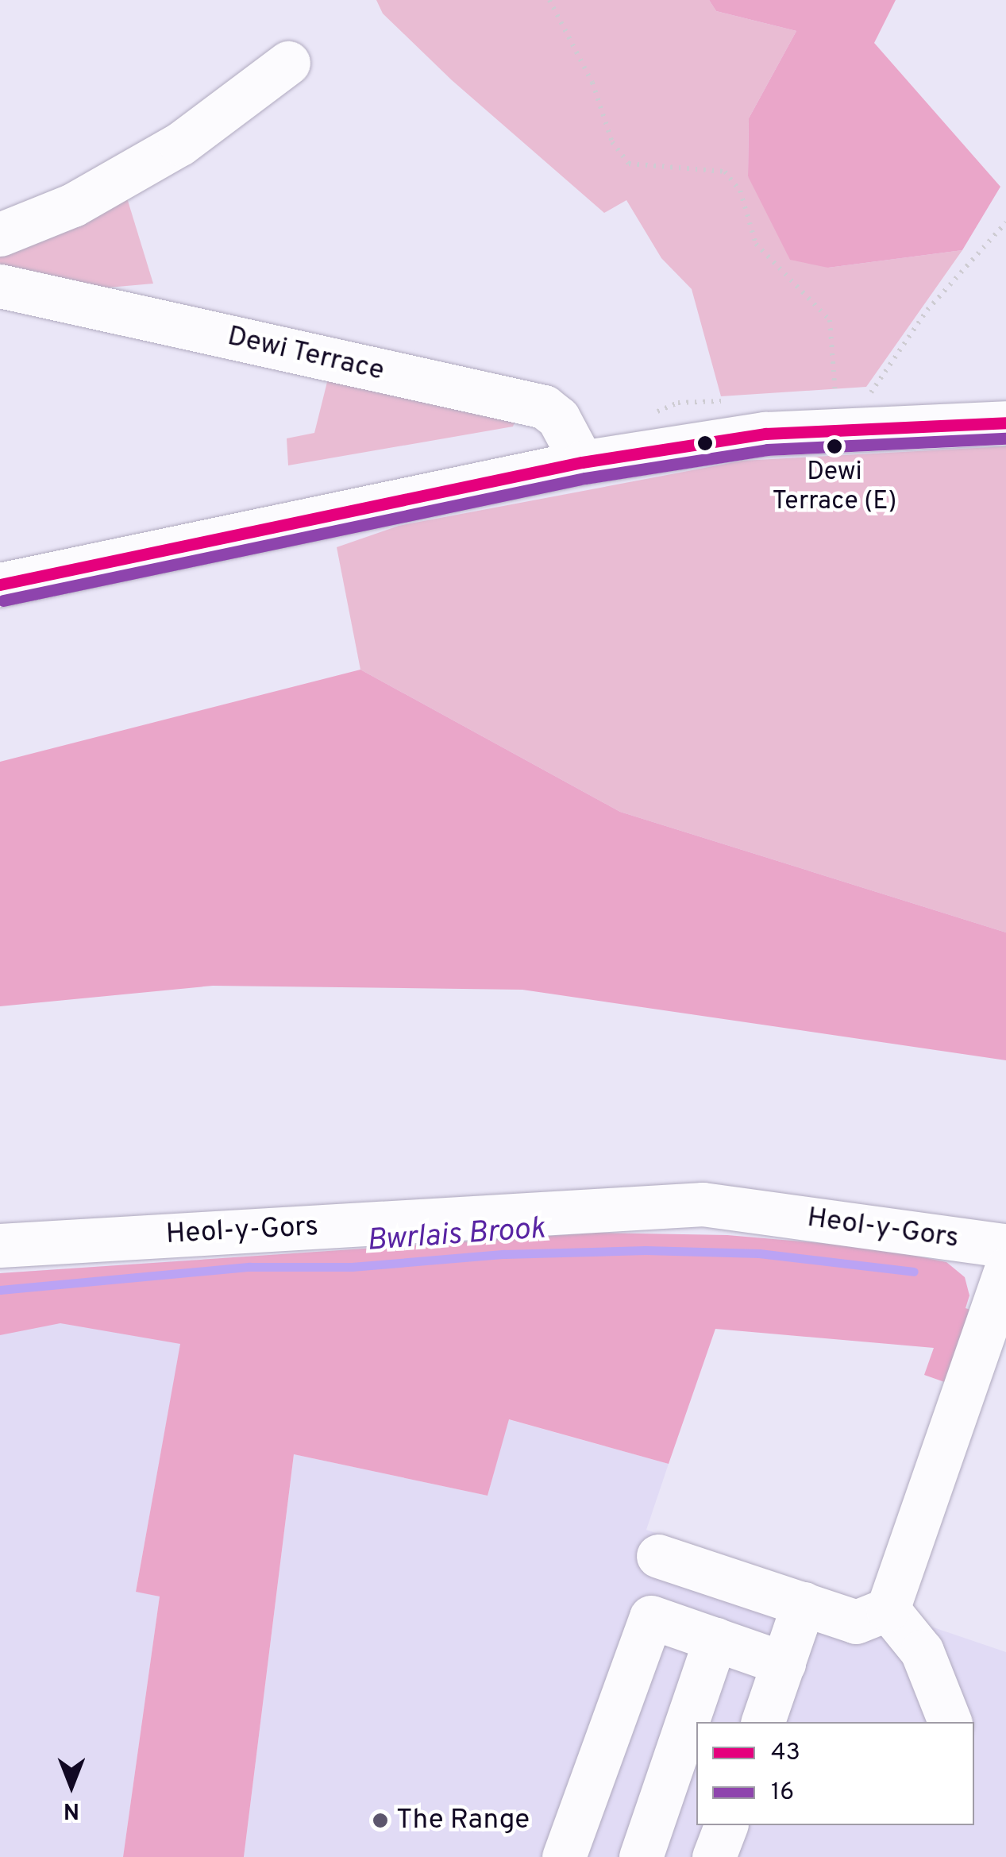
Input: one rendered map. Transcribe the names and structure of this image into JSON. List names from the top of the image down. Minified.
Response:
{"streets":{"street":["Dewi Terrace","Heol-y-Gors"]},"water":["Bwrlais Brook"],"places":["Dewi Terrace (E)","The Range"],"lines":["transit line 43","transit line 16"],"legend":["43","16"],"north":"bottom"}
